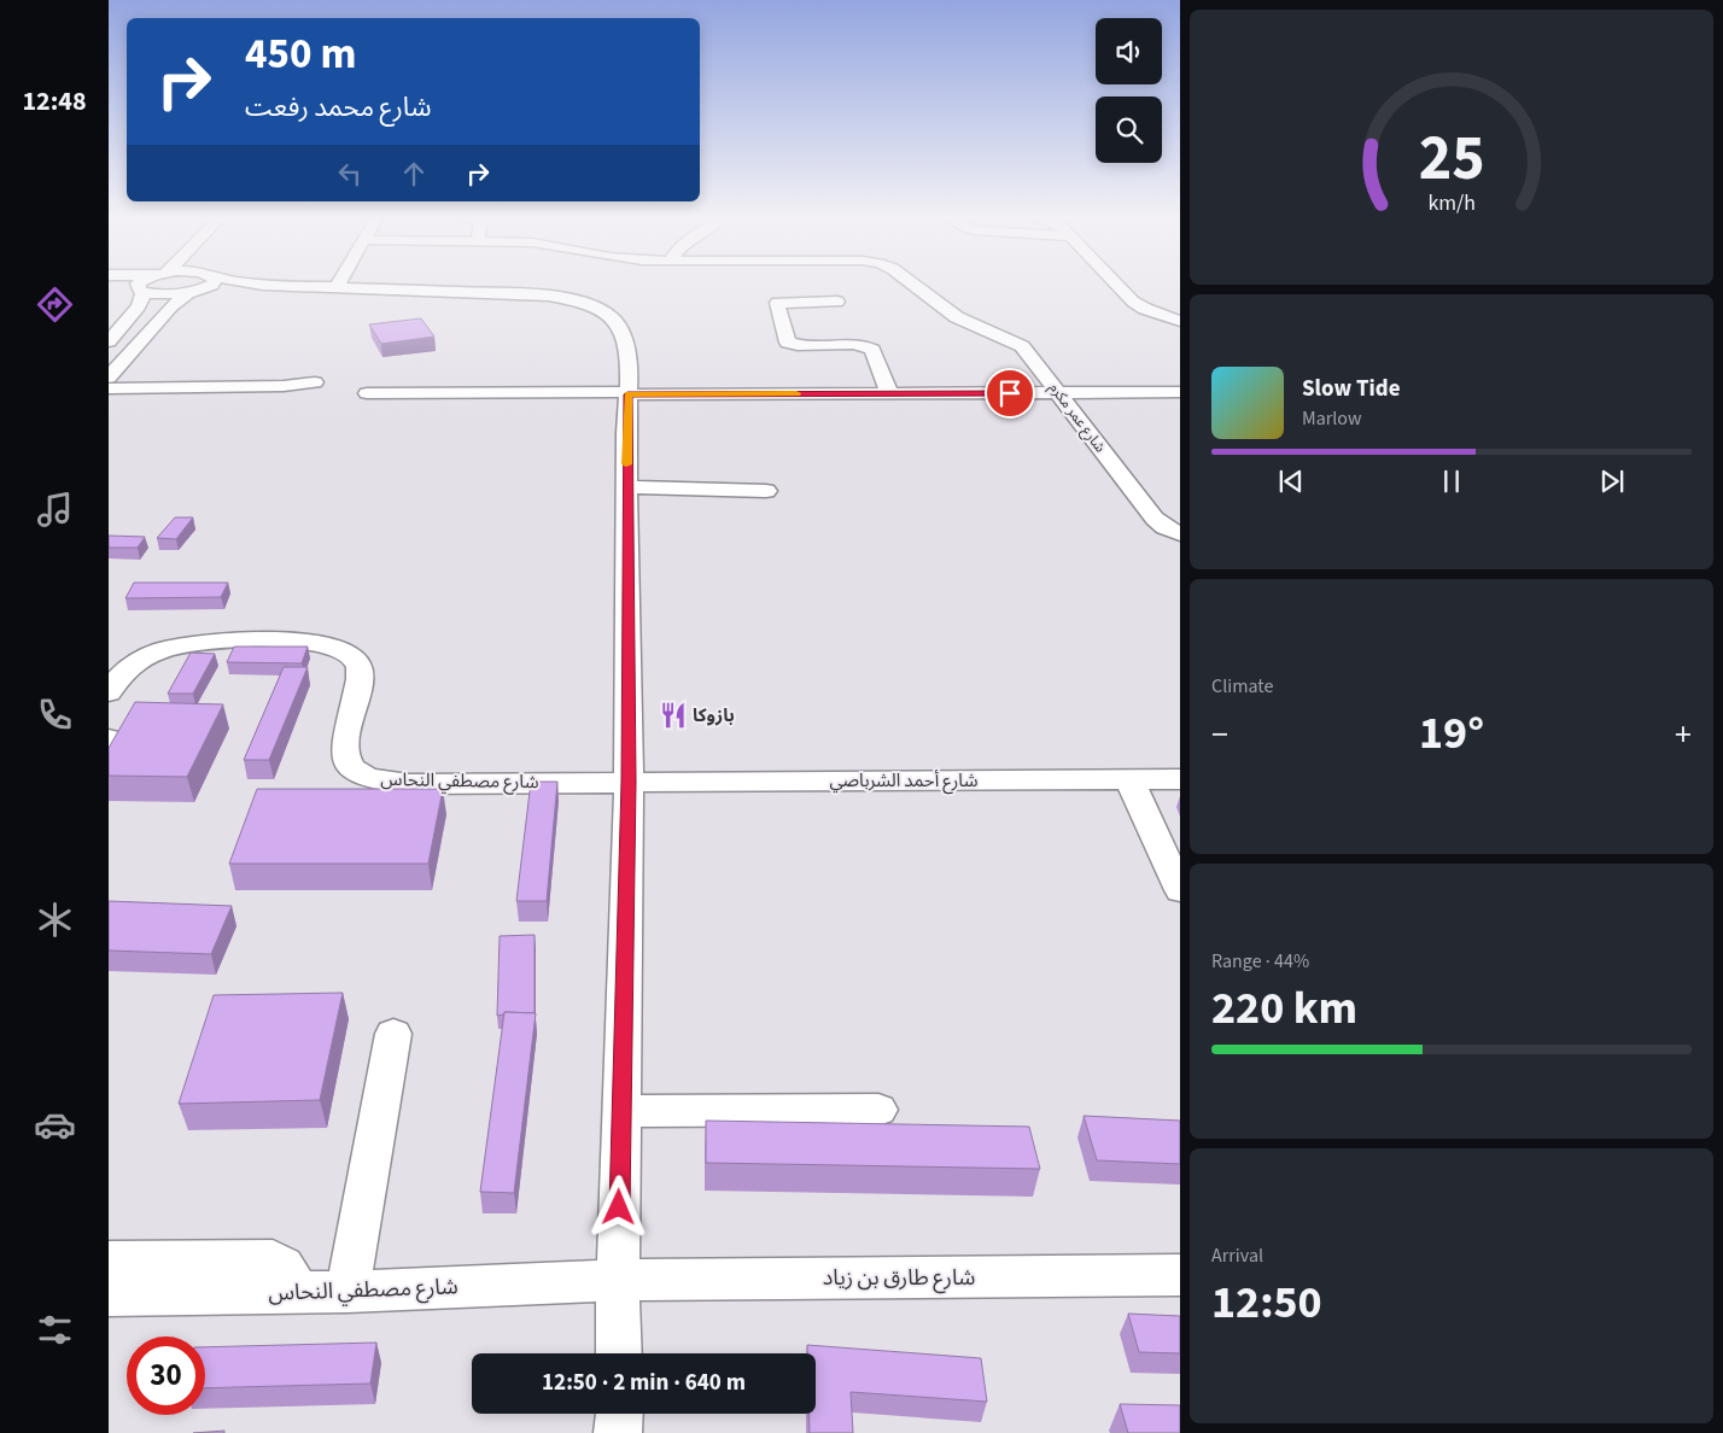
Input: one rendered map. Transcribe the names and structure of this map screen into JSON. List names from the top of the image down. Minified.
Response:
{"streets":{"street":["شارع عمر مكرم","شارع مصطفي النحاس","شارع أحمد الشرباصي","شارع طارق بن زياد"]},"crossings":[["شارع مصطفي النحاس","شارع أحمد الشرباصي"],["شارع مصطفي النحاس","شارع طارق بن زياد"]],"places":{"restaurant":["بازوكا"]},"page":{"tabs":"12:48","turn":["450 m","شارع محمد رفعت"],"song":["Slow Tide","Marlow"],"tile":["Climate",["Range · 44%","220 km"],["Arrival","12:50"]],"heat":["−","19°","+"],"limit":"30","trip":"12:50 · 2 min · 640 m","gauge":["25","km/h"]}}
